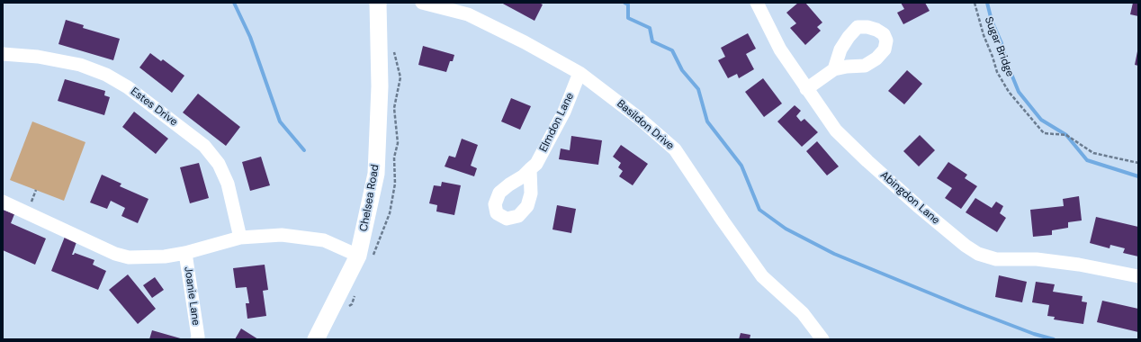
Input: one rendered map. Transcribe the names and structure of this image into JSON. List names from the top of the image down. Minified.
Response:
{"streets":{"street":["Estes Drive","Elmdon Lane","Basildon Drive","Chelsea Road","Abingdon Lane","Joanie Lane"],"path":["Sugar Bridge"]},"crossings":[["Elmdon Lane","Basildon Drive"]]}
